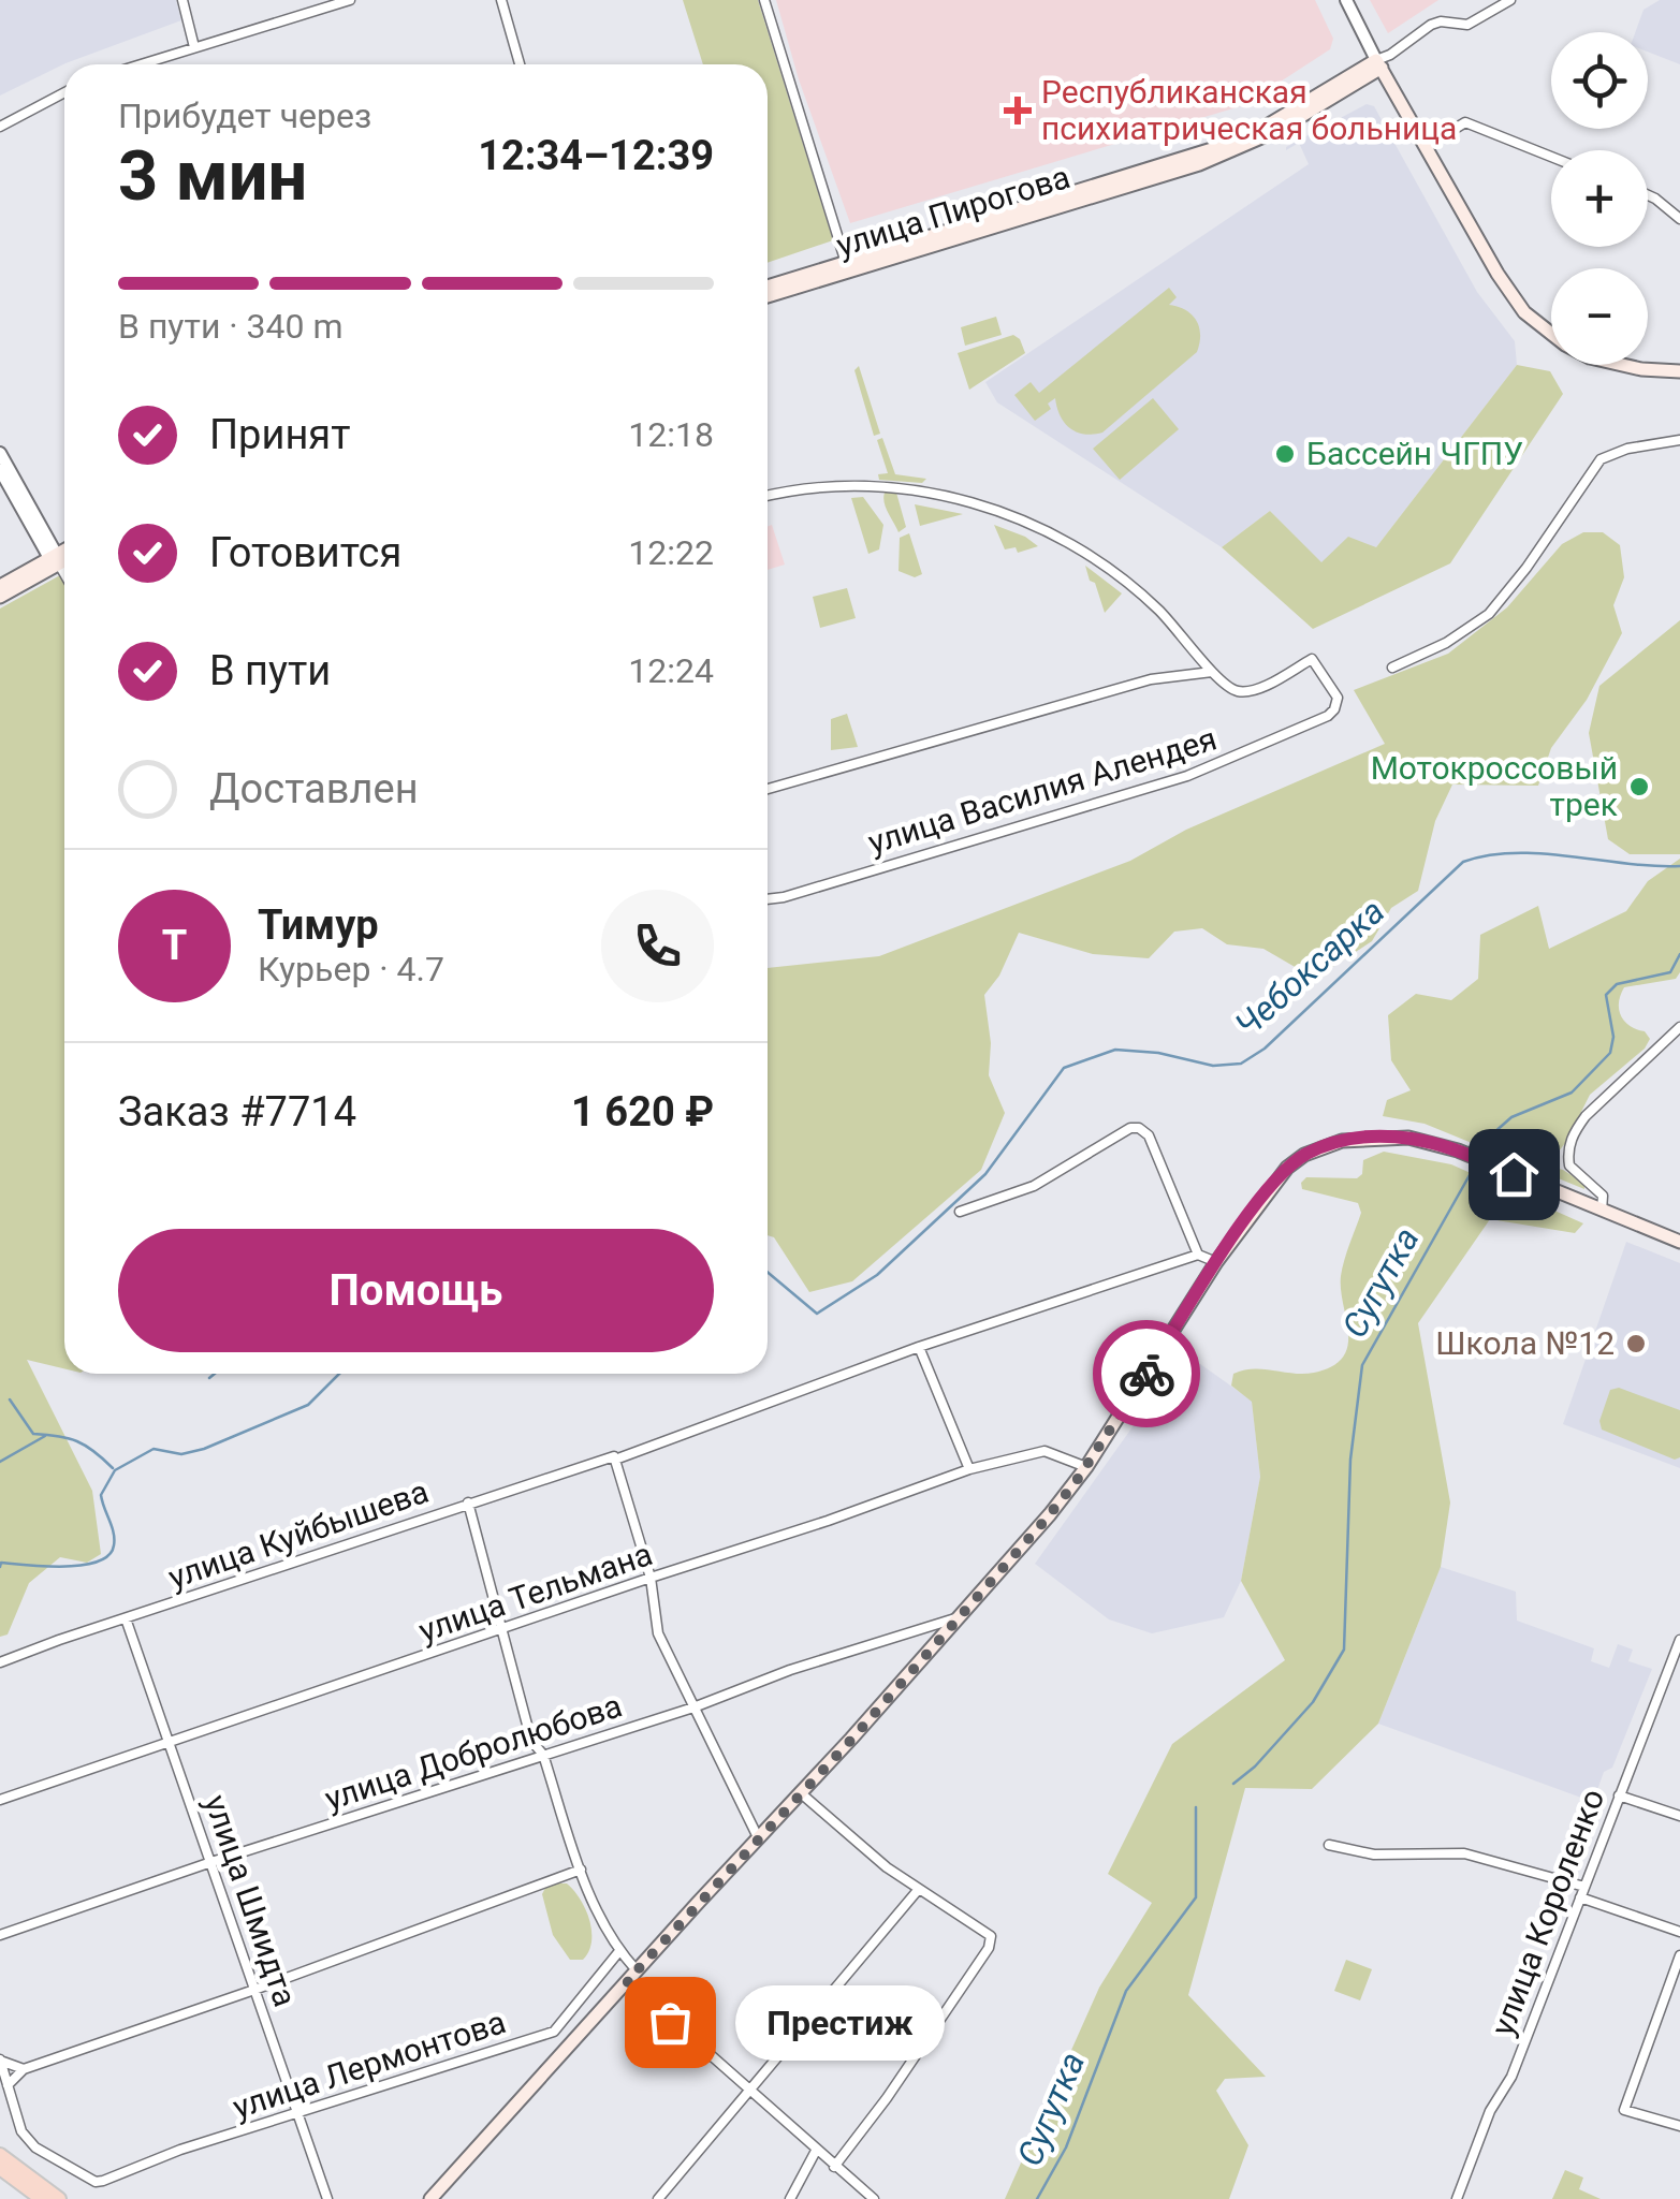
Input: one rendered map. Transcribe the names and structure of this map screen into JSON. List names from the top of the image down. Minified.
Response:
{"streets":{"main road":["улица Пирогова"],"street":["улица Василия Алендея","улица Куйбышева","улица Тельмана","улица Добролюбова","улица Шмидта","улица Короленко","улица Лермонтова"]},"crossings":[["улица Куйбышева","улица Шмидта"],["улица Тельмана","улица Шмидта"],["улица Добролюбова","улица Шмидта"],["улица Шмидта","улица Лермонтова"]],"water":["Чебоксарка","Сугутка"],"places":{"health":["Республиканская психиатрическая больница"],"other":["Бассейн ЧГПУ","Мотокроссовый трек","Школа №12","Престиж"]},"page":{"map_buttons":["+","−"],"heading":["3 мин","Прибудет через","12:34–12:39"],"panel":["Тимур","Курьер · 4.7","Заказ #7714","1 620 ₽"],"bar":"В пути · 340 m","list":[["Принят","12:18"],["Готовится","12:22"],["В пути","12:24"],"Доставлен"],"round":"Т","buttons":"Помощь","bubble":"Престиж"}}
